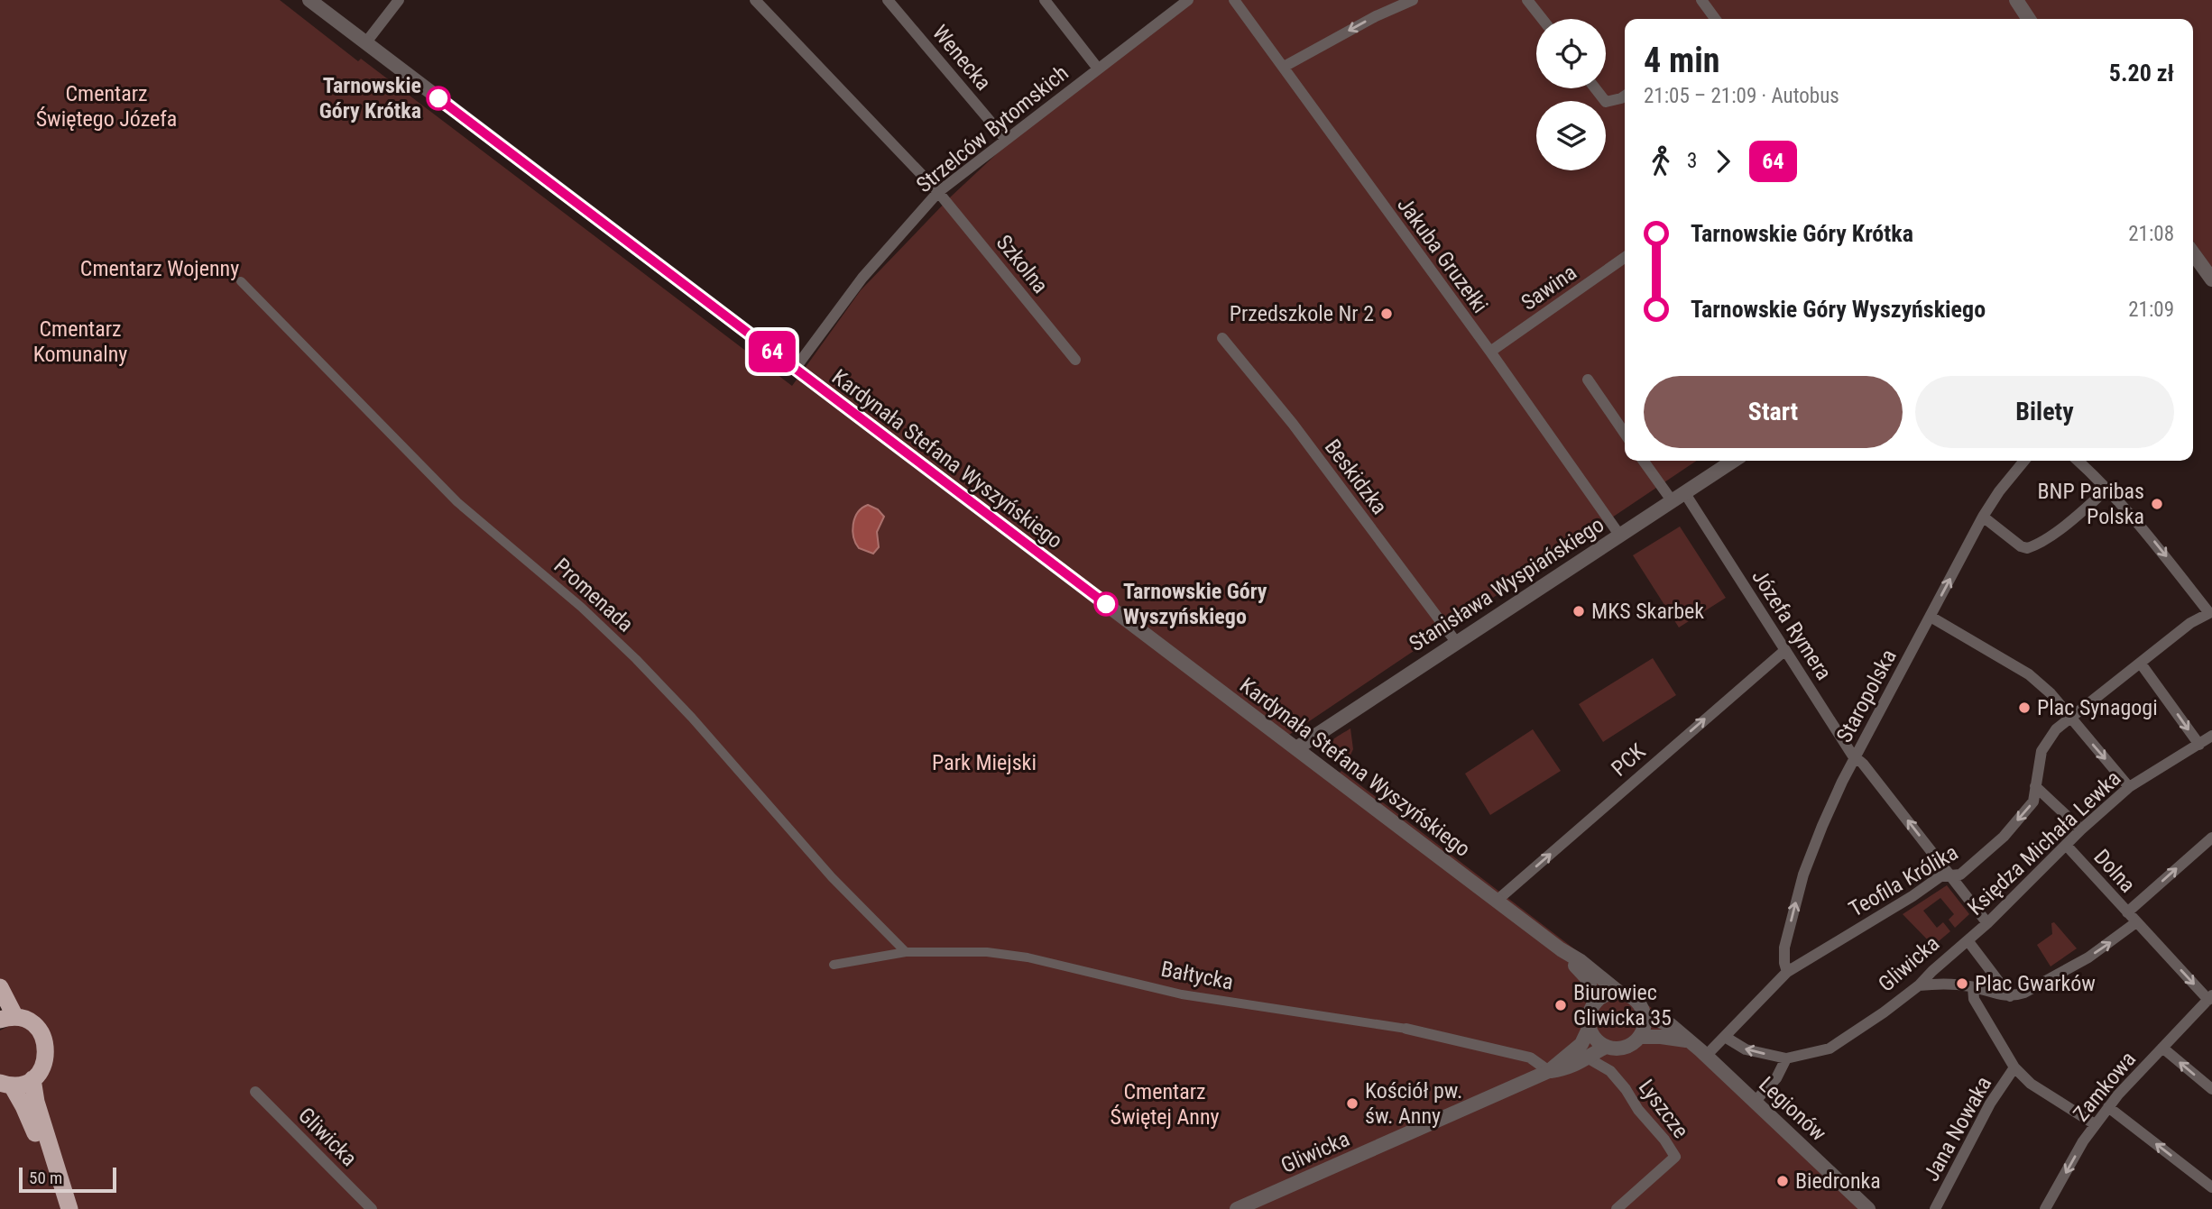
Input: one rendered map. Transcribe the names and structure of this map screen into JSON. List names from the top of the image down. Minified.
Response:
{"streets":{"street":["Wenecka","Strzelców Bytomskich","Jakuba Gruzełki","Szkolna","Sawina","Kardynała Stefana Wyszyńskiego","Beskidzka","Stanisława Wyspiańskiego","Promenada","Józefa Rymera","Staropolska","PCK","Księdza Michała Lewka","Dolna","Teofila Królika","Gliwicka","Bałtycka","Zamkowa","Lyszcze","Legionów","Jana Nowaka"]},"crossings":[["Wenecka","Strzelców Bytomskich"],["Strzelców Bytomskich","Szkolna"],["Strzelców Bytomskich","Kardynała Stefana Wyszyńskiego"],["Jakuba Gruzełki","Sawina"],["Jakuba Gruzełki","Stanisława Wyspiańskiego"],["Kardynała Stefana Wyszyńskiego","Stanisława Wyspiańskiego"],["Kardynała Stefana Wyszyńskiego","PCK"],["Kardynała Stefana Wyszyńskiego","Gliwicka"],["Kardynała Stefana Wyszyńskiego","Legionów"],["Beskidzka","Stanisława Wyspiańskiego"],["Stanisława Wyspiańskiego","Józefa Rymera"],["Promenada","Bałtycka"],["Józefa Rymera","Staropolska"],["Józefa Rymera","PCK"],["Józefa Rymera","Księdza Michała Lewka"],["Józefa Rymera","Teofila Królika"],["Staropolska","Teofila Królika"],["Księdza Michała Lewka","Dolna"],["Księdza Michała Lewka","Gliwicka"],["Teofila Królika","Gliwicka"],["Gliwicka","Bałtycka"],["Gliwicka","Lyszcze"],["Gliwicka","Legionów"]],"one_way":["Staropolska","PCK","Zamkowa"],"parks":["Cmentarz Świętego Józefa","Cmentarz Wojenny","Cmentarz Komunalny","Park Miejski","Cmentarz Świętej Anny"],"places":["Tarnowskie Góry Krótka","Przedszkole Nr 2","BNP Paribas Polska","Tarnowskie Góry Wyszyńskiego","MKS Skarbek","Plac Synagogi","Plac Gwarków","Biurowiec Gliwicka 35","Kościół pw. św. Anny","Biedronka"],"lines":["bus line 64"],"scale_bar":"50 m","page":{"on_map":"64","heading":["4 min","21:05 – 21:09 · Autobus","5.20 zł"],"legs":["3","64"],"list":[{"name":"Tarnowskie Góry Krótka","value":"21:08"},{"name":"Tarnowskie Góry Wyszyńskiego","value":"21:09"}],"buttons":["Start","Bilety"],"scale":"50 m"}}
